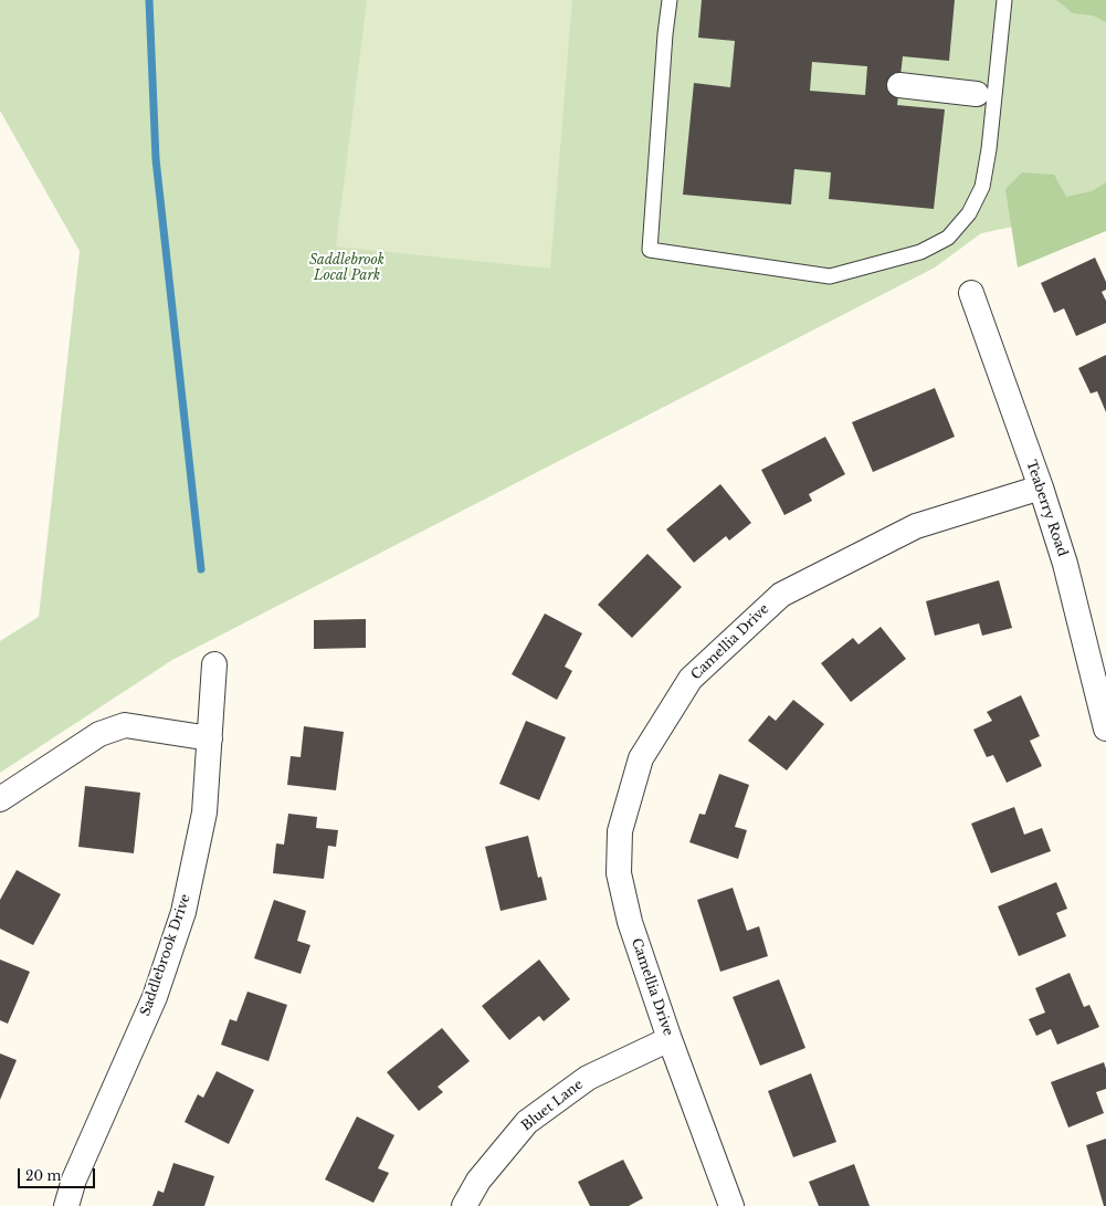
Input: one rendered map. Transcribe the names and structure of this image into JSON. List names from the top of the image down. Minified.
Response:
{"streets":{"street":["Teaberry Road","Camellia Drive","Saddlebrook Drive","Bluet Lane"]},"crossings":[["Teaberry Road","Camellia Drive"],["Camellia Drive","Bluet Lane"]],"parks":["Saddlebrook Local Park"],"scale_bar":"20 m"}
